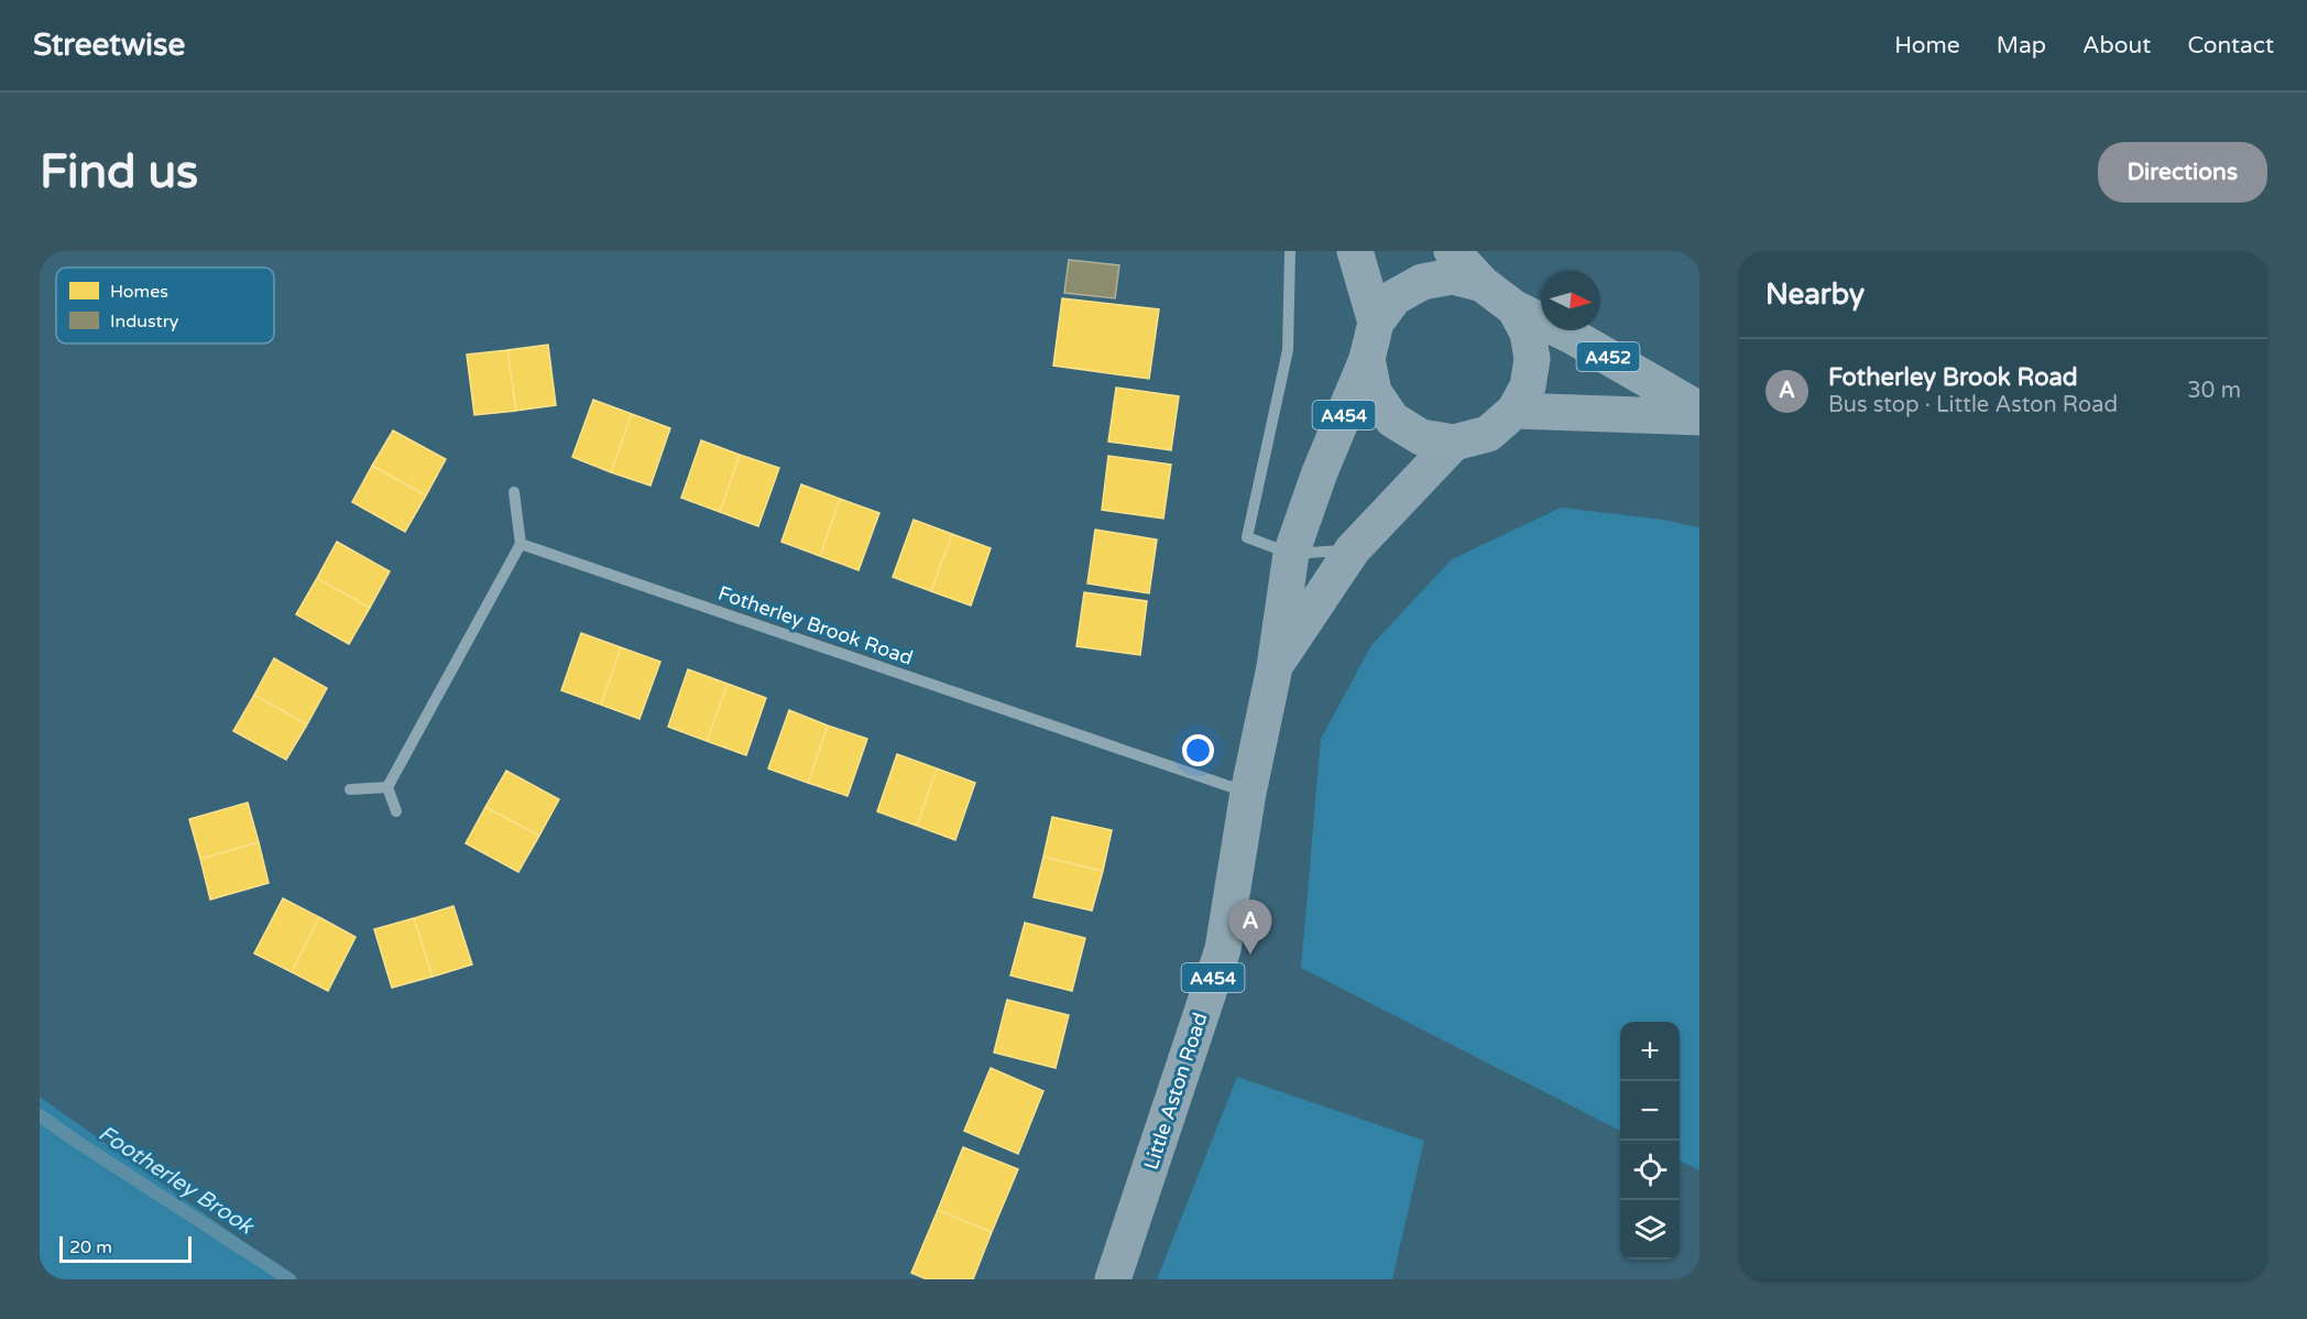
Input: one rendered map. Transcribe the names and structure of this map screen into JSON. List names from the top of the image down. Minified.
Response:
{"streets":{"highway":["A452"],"main road":["A454","Little Aston Road"],"street":["Fotherley Brook Road"]},"crossings":[["A452","A454"],["A454","Little Aston Road"],["Fotherley Brook Road","Little Aston Road"]],"water":["Footherley Brook"],"legend":["Homes","Industry"],"scale_bar":"20 m","north":"right","page":{"header":"Streetwise","nav":["Home","Map","About","Contact"],"buttons":"Directions","title":"Find us","heading":"Nearby","list":[{"mark":"A","name":"Fotherley Brook Road","note":"Bus stop · Little Aston Road","value":"30 m"}],"pins":"A","map_buttons":["+","−"],"scale":"20 m"}}
